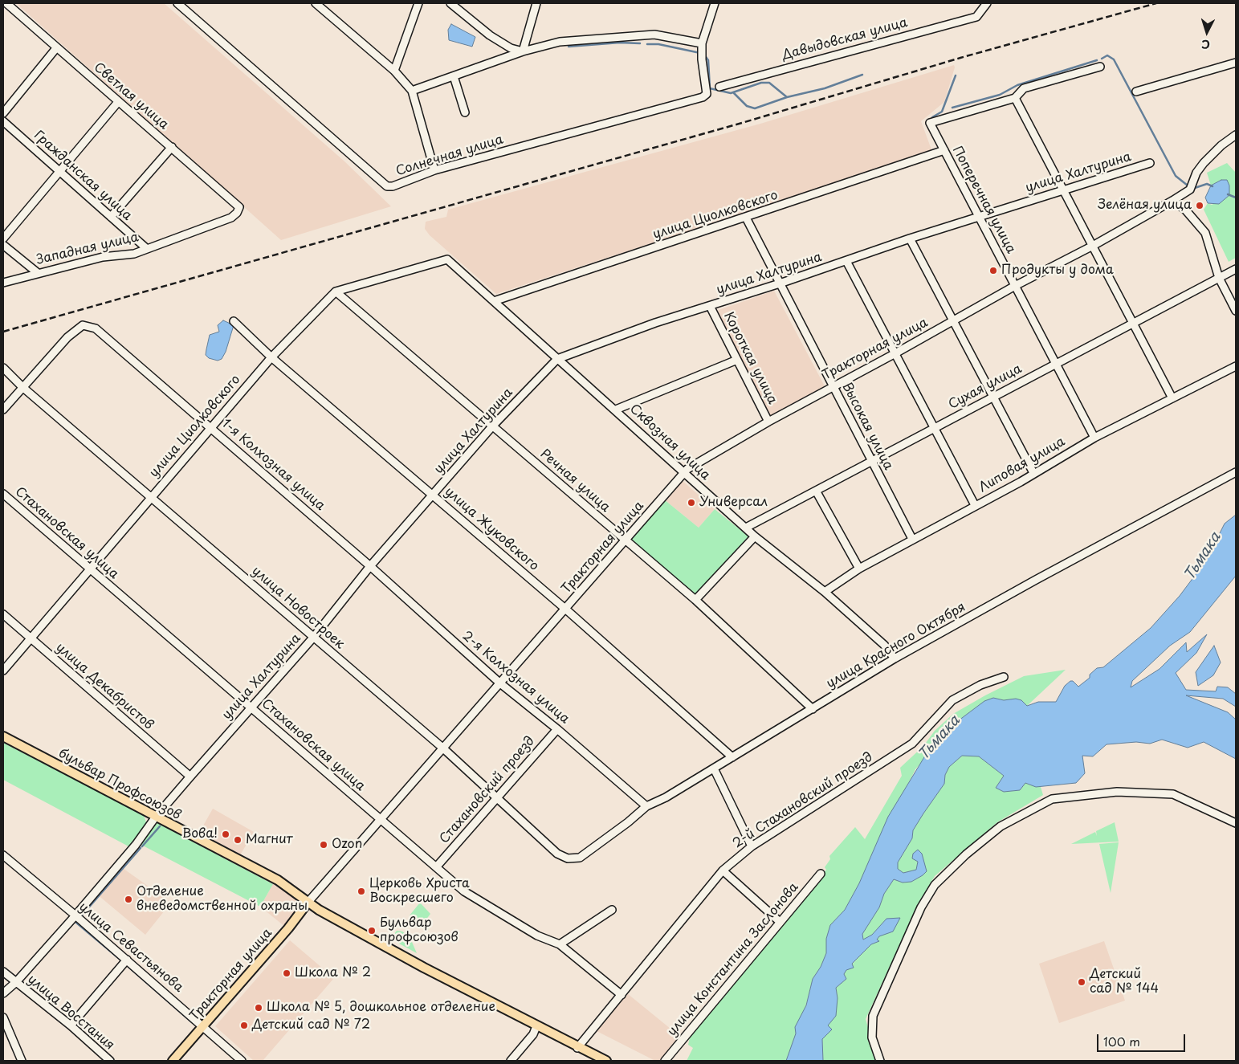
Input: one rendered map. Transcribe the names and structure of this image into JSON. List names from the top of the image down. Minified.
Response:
{"streets":{"main road":["Тракторная улица","бульвар Профсоюзов"],"street":["Давыдовская улица","Светлая улица","Солнечная улица","улица Халтурина","Гражданская улица","Поперечная улица","улица Циолковского","Западная улица","Короткая улица","Сухая улица","Высокая улица","Сквозная улица","1-я Колхозная улица","Липовая улица","Речная улица","улица Жуковского","Стахановская улица","улица Новостроек","улица Красного Октября","2-я Колхозная улица","улица Декабристов","Стахановский проезд","2-й Стахановский проезд","улица Севастьянова","улица Константина Заслонова","улица Восстания"]},"crossings":[["Светлая улица","Западная улица"],["улица Халтурина","Поперечная улица"],["улица Халтурина","Короткая улица"],["улица Халтурина","Высокая улица"],["улица Халтурина","Сквозная улица"],["улица Халтурина","1-я Колхозная улица"],["улица Халтурина","Речная улица"],["улица Халтурина","улица Жуковского"],["улица Халтурина","Стахановская улица"],["улица Халтурина","улица Новостроек"],["улица Халтурина","2-я Колхозная улица"],["улица Халтурина","улица Декабристов"],["улица Халтурина","бульвар Профсоюзов"],["улица Халтурина","улица Севастьянова"],["улица Халтурина","улица Восстания"],["Гражданская улица","Западная улица"],["Поперечная улица","улица Циолковского"],["Поперечная улица","Тракторная улица"],["Поперечная улица","Сухая улица"],["Поперечная улица","Липовая улица"],["улица Циолковского","Высокая улица"],["улица Циолковского","Сквозная улица"],["улица Циолковского","1-я Колхозная улица"],["улица Циолковского","Речная улица"],["улица Циолковского","улица Жуковского"],["улица Циолковского","Стахановская улица"],["улица Циолковского","улица Новостроек"],["улица Циолковского","улица Декабристов"],["Тракторная улица","Короткая улица"],["Тракторная улица","Высокая улица"],["Тракторная улица","Сквозная улица"],["Тракторная улица","Речная улица"],["Тракторная улица","улица Жуковского"],["Тракторная улица","Стахановская улица"],["Тракторная улица","улица Новостроек"],["Тракторная улица","2-я Колхозная улица"],["Тракторная улица","бульвар Профсоюзов"],["Тракторная улица","улица Севастьянова"],["Сухая улица","Высокая улица"],["Сухая улица","Сквозная улица"],["Высокая улица","Липовая улица"],["Сквозная улица","Липовая улица"],["Сквозная улица","улица Красного Октября"],["1-я Колхозная улица","улица Новостроек"],["1-я Колхозная улица","2-я Колхозная улица"],["Речная улица","улица Красного Октября"],["улица Жуковского","улица Красного Октября"],["Стахановская улица","Стахановский проезд"],["Стахановская улица","2-й Стахановский проезд"],["улица Новостроек","улица Красного Октября"],["улица Новостроек","Стахановский проезд"],["улица Красного Октября","2-я Колхозная улица"],["2-я Колхозная улица","Стахановский проезд"],["бульвар Профсоюзов","2-й Стахановский проезд"]],"water":["Тьмака"],"places":["Зелёная улица","Продукты у дома","Универсал","Вова!","Магнит","Ozon","Церковь Христа Воскресшего","Отделение вневедомственной охраны","Бульвар профсоюзов","Школа № 2","Детский сад № 144","Школа № 5, дошкольное отделение","Детский сад № 72"],"scale_bar":"100 m","north":"bottom"}
